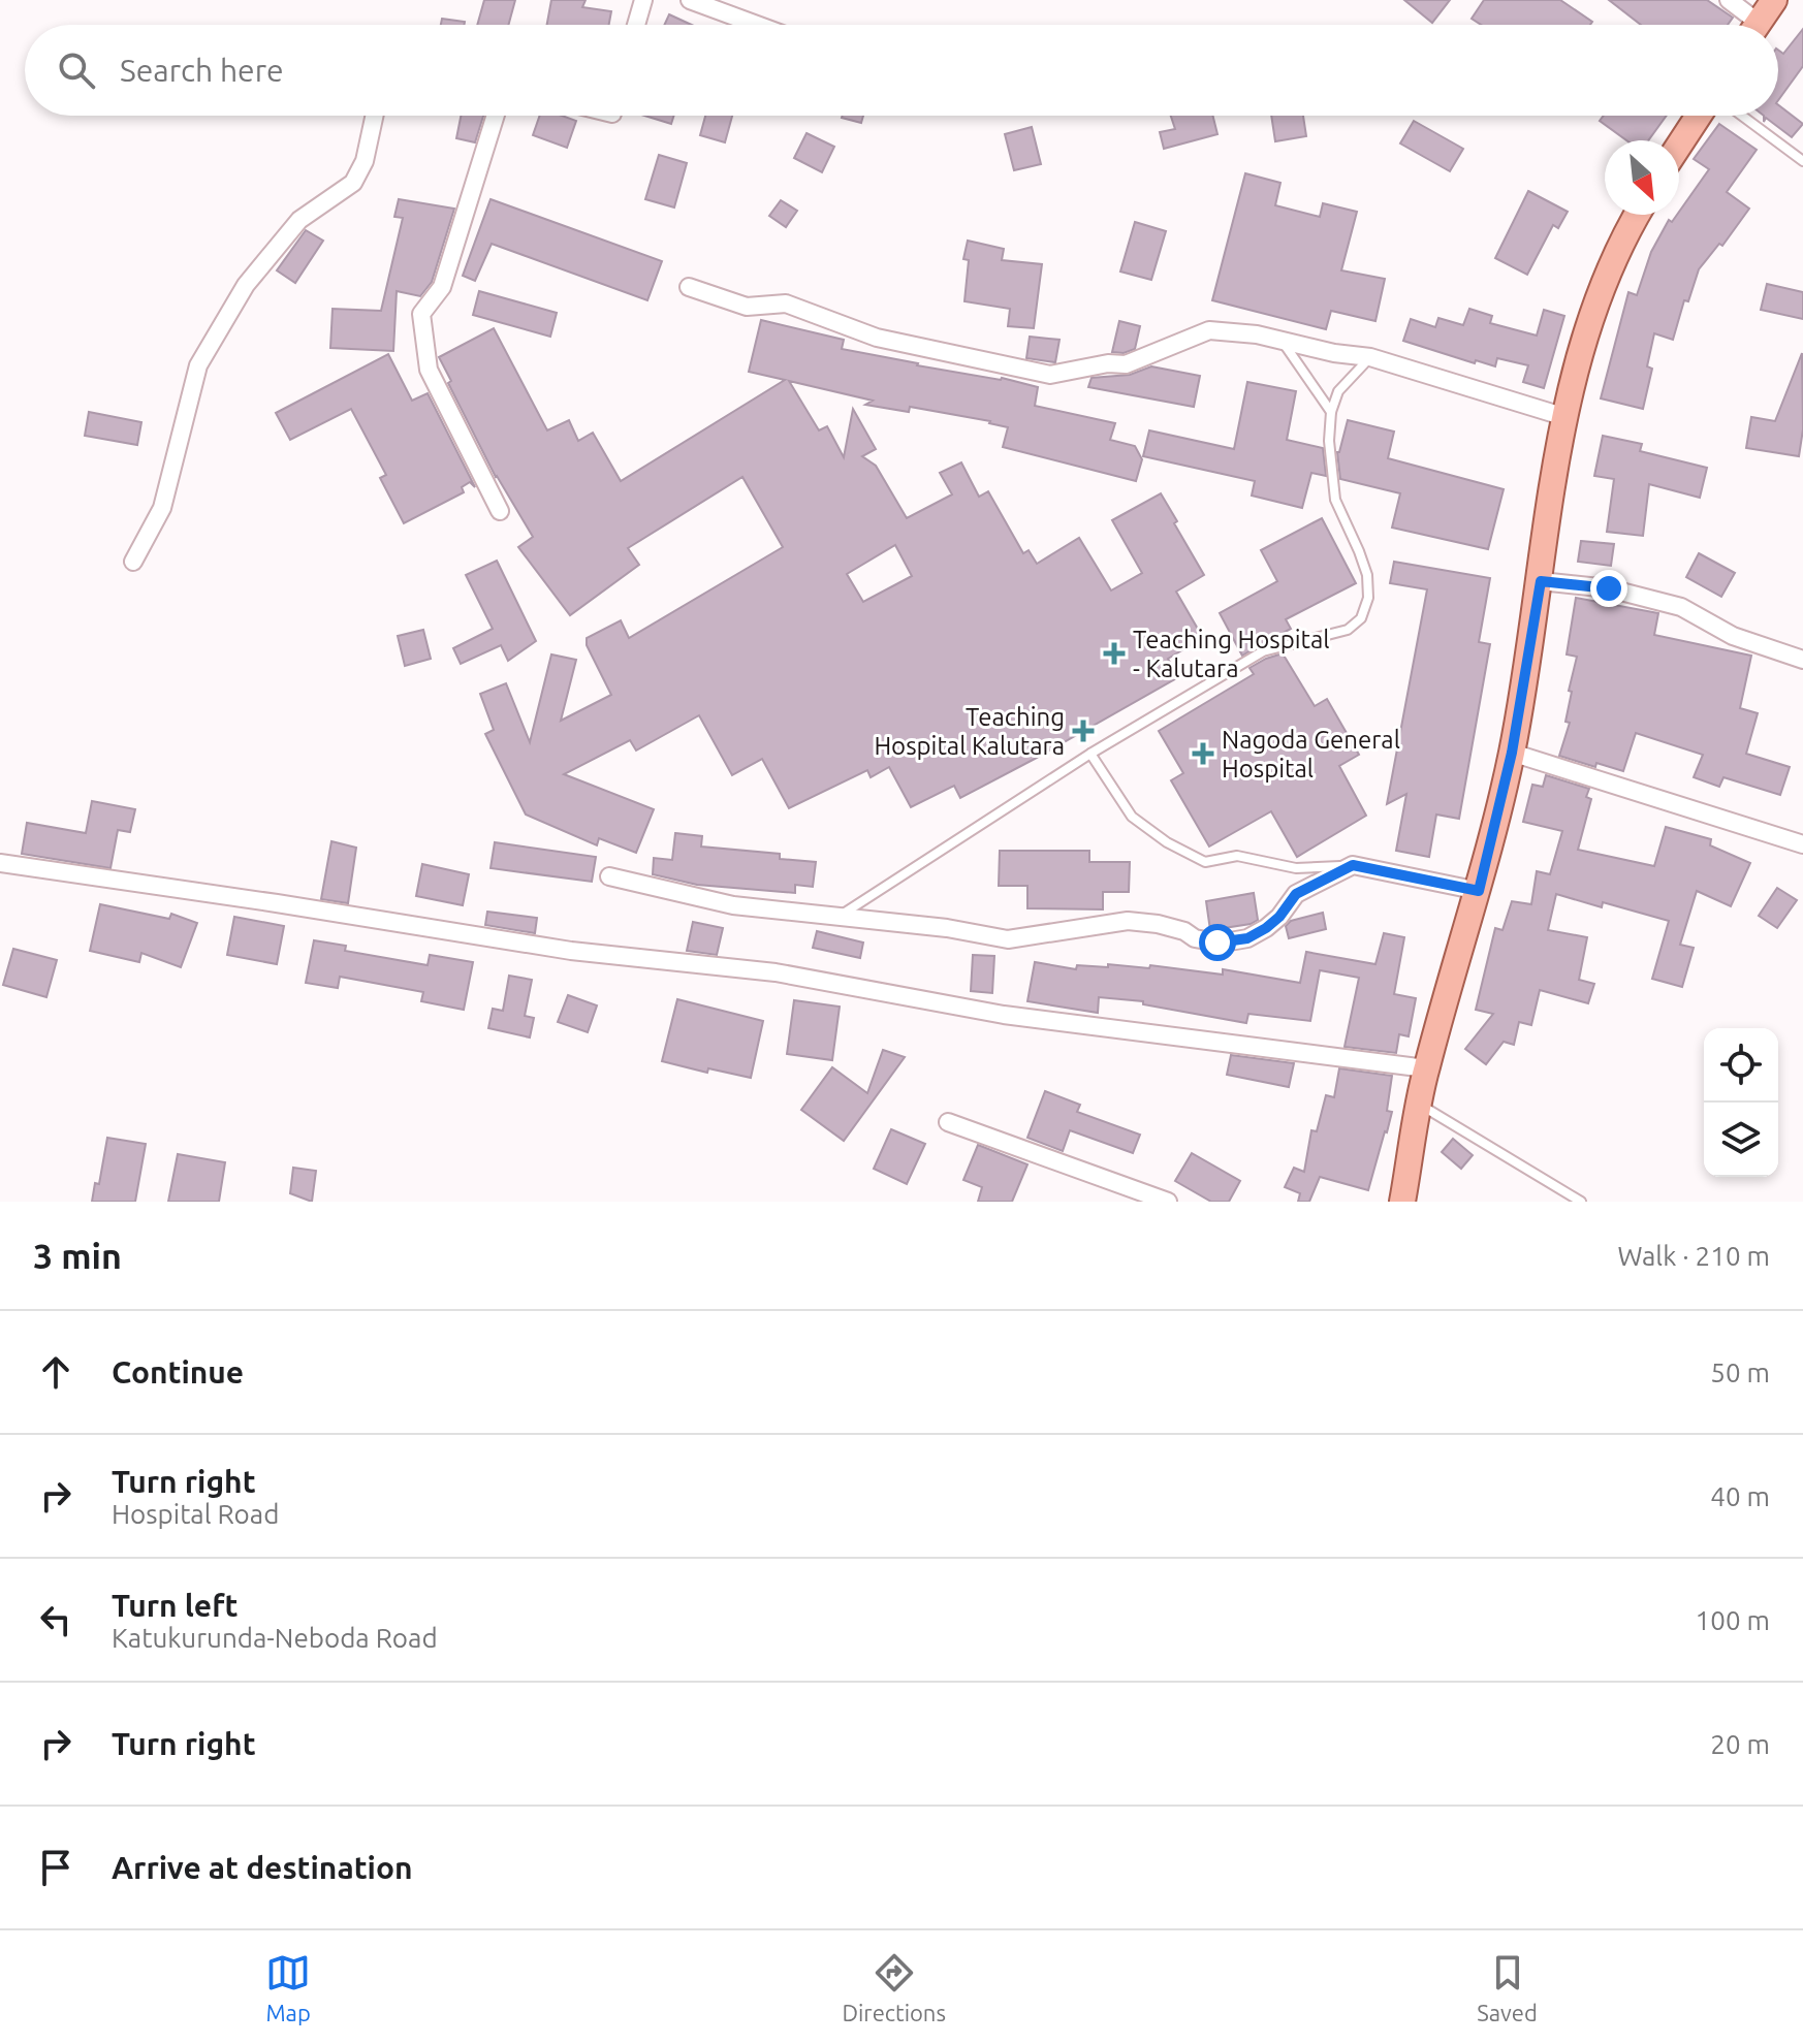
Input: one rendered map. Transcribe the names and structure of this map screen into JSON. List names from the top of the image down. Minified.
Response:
{"places":{"health":["Teaching Hospital - Kalutara","Teaching Hospital Kalutara","Nagoda General Hospital"]},"north":"bottom right","page":{"search":"Search here","heading":["3 min","Walk · 210 m"],"list":[["Continue","50 m"],["Turn right","Hospital Road","40 m"],["Turn left","Katukurunda-Neboda Road","100 m"],["Turn right","20 m"],"Arrive at destination"],"nav":["Map","Directions","Saved"]}}
